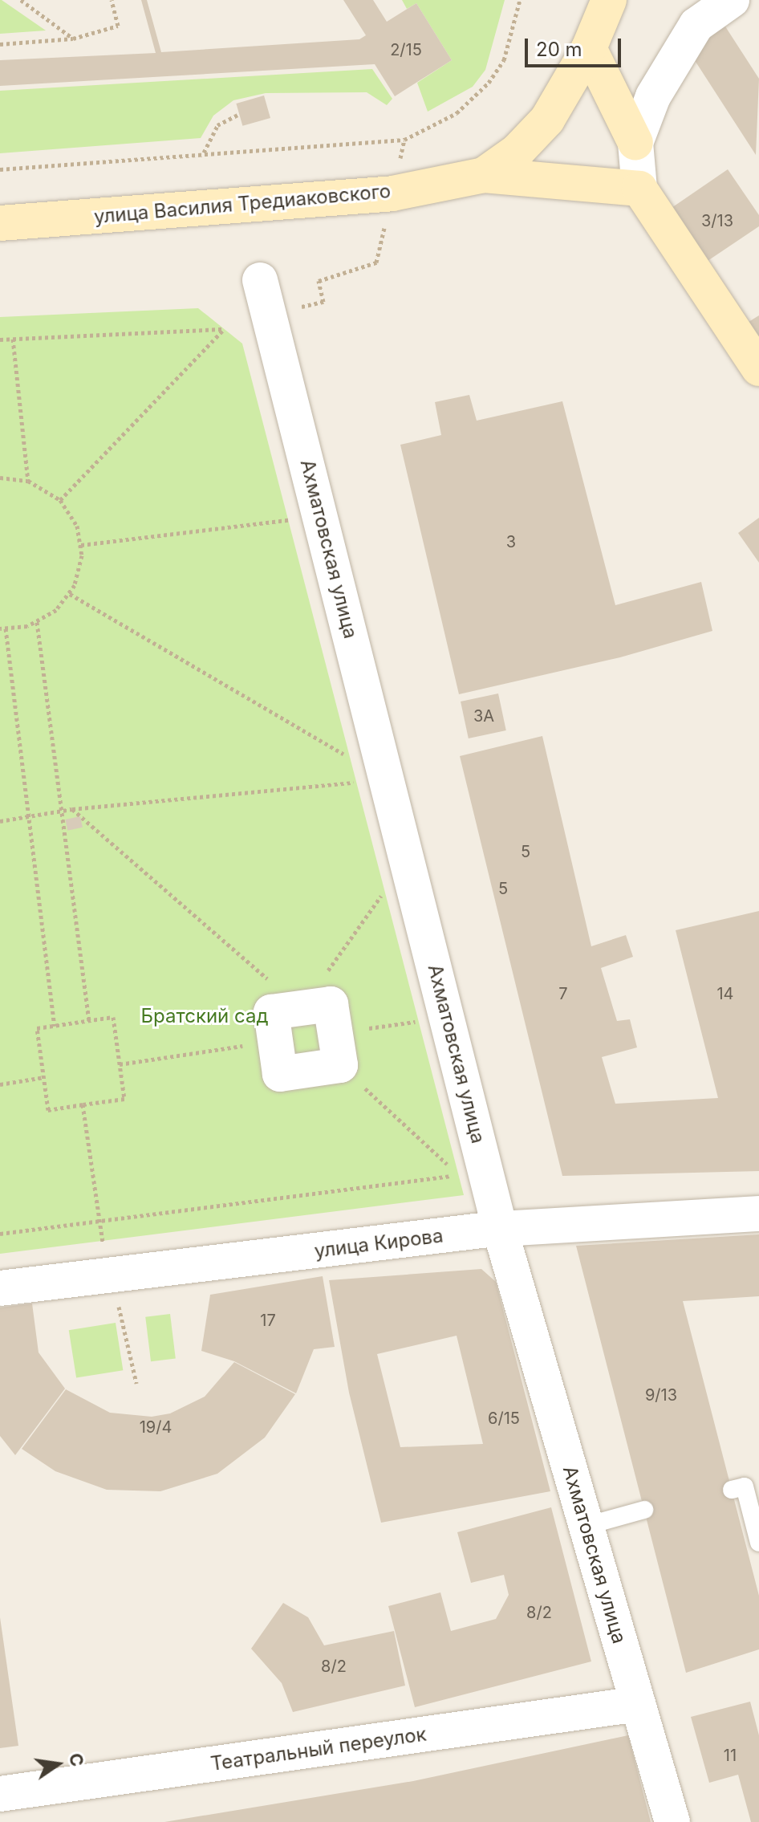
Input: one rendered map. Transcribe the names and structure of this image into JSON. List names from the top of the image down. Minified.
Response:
{"streets":{"street":["улица Василия Тредиаковского","Ахматовская улица","улица Кирова","Театральный переулок"]},"crossings":[["Ахматовская улица","улица Кирова"],["Ахматовская улица","Театральный переулок"]],"parks":["Братский сад"],"house_numbers":["2/15","3/13","3","3А","5","5","7","14","17","9/13","6/15","19/4","8/2","8/2","11"],"scale_bar":"20 m","north":"right"}
